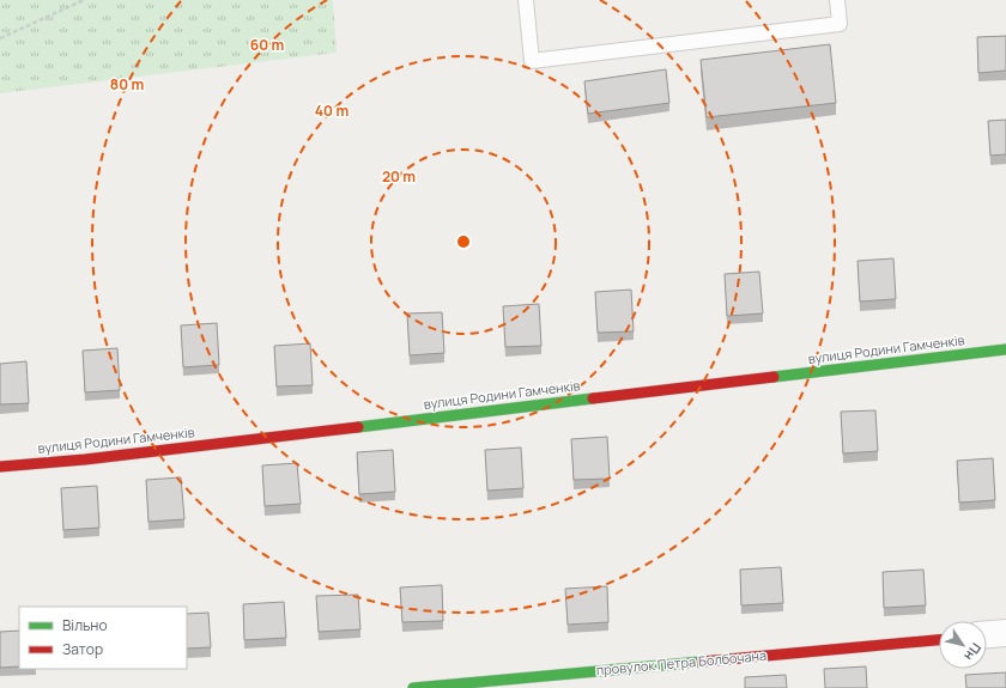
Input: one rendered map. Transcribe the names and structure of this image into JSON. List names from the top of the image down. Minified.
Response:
{"streets":{"street":["вулиця Родини Гамченків","провулок Петра Болбочана"]},"legend":["Вільно","Затор"],"north":"bottom right","rings":["60 m","80 m","40 m","20 m"]}
